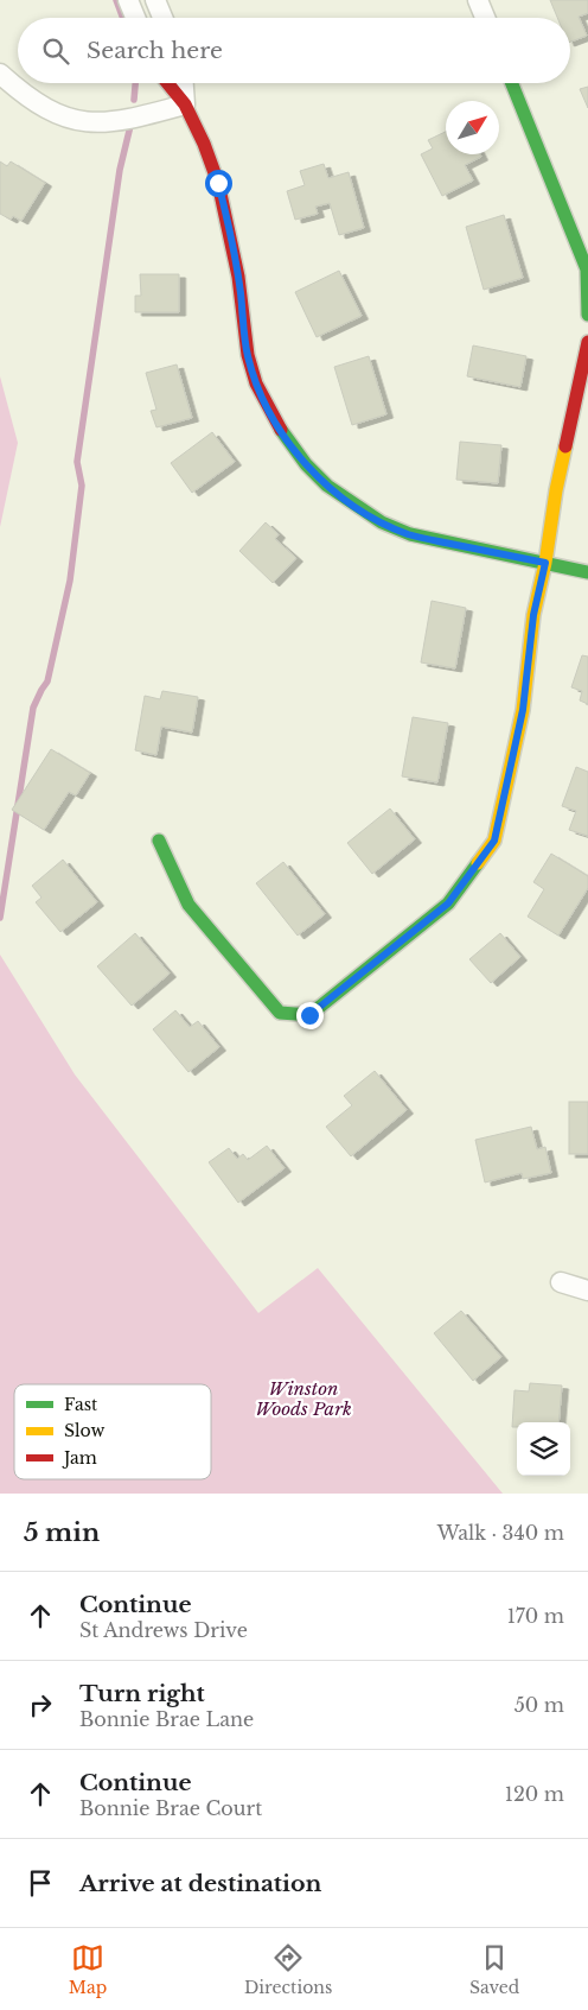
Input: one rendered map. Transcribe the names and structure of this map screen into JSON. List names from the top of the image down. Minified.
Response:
{"parks":["Winston Woods Park"],"legend":["Fast","Slow","Jam"],"north":"top right","page":{"search":"Search here","heading":["5 min","Walk · 340 m"],"list":[["Continue","St Andrews Drive","170 m"],["Turn right","Bonnie Brae Lane","50 m"],["Continue","Bonnie Brae Court","120 m"],"Arrive at destination"],"nav":["Map","Directions","Saved"]}}
